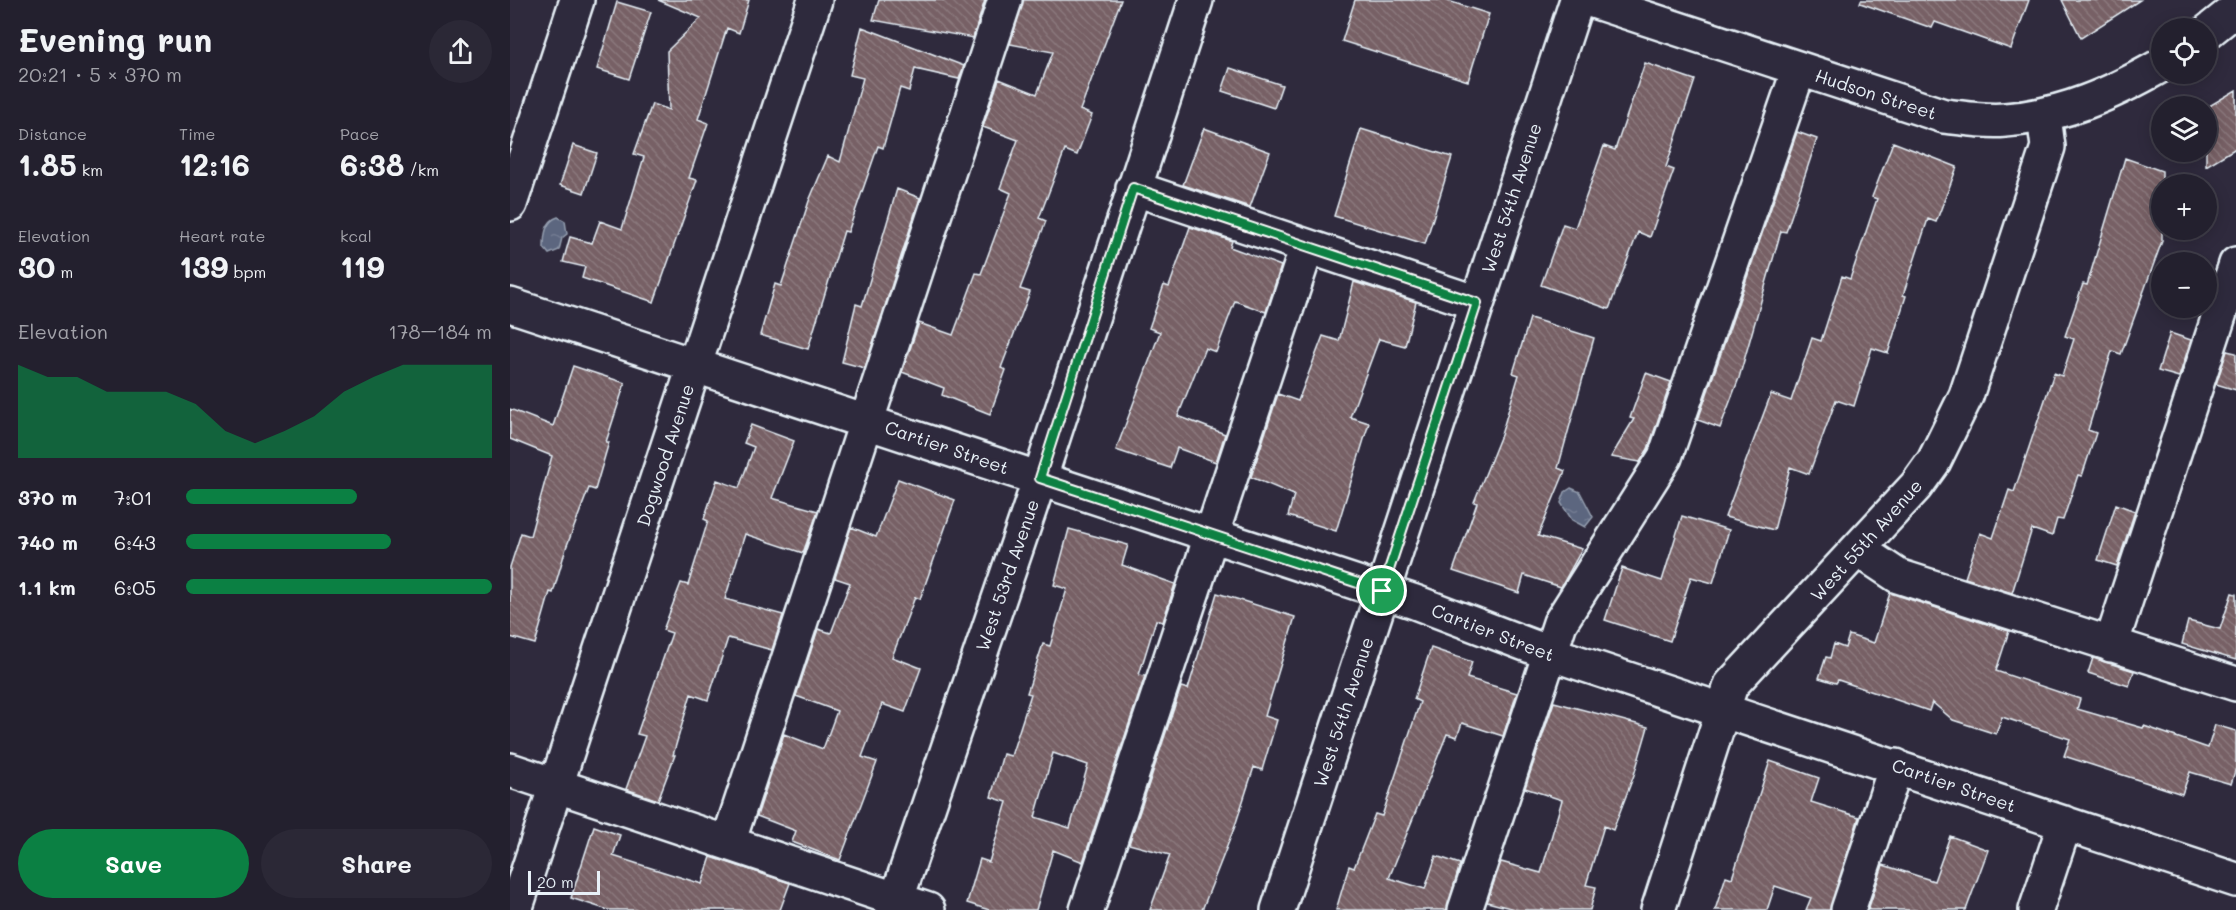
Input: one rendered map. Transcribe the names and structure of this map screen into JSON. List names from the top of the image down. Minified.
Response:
{"streets":{"street":["Hudson Street","West 54th Avenue","Cartier Street","Dogwood Avenue","West 55th Avenue","West 53rd Avenue"]},"crossings":[["Hudson Street","West 55th Avenue"],["West 54th Avenue","Cartier Street"],["Cartier Street","Dogwood Avenue"],["Cartier Street","West 55th Avenue"],["Cartier Street","West 53rd Avenue"]],"scale_bar":"20 m","page":{"heading":["Evening run","20:21 · 5 × 370 m"],"map_buttons":["+","−"],"stats":[["Distance","1.85 km"],["Time","12:16"],["Pace","6:38 /km"],["Elevation","30 m"],["Heart rate","139 bpm"],["kcal","119"]],"chart":["Elevation","178–184 m"],"list":[{"name":"370 m","note":"7:01"},{"name":"740 m","note":"6:43"},{"name":"1.1 km","note":"6:05"}],"buttons":["Save","Share"],"scale":"20 m"}}
